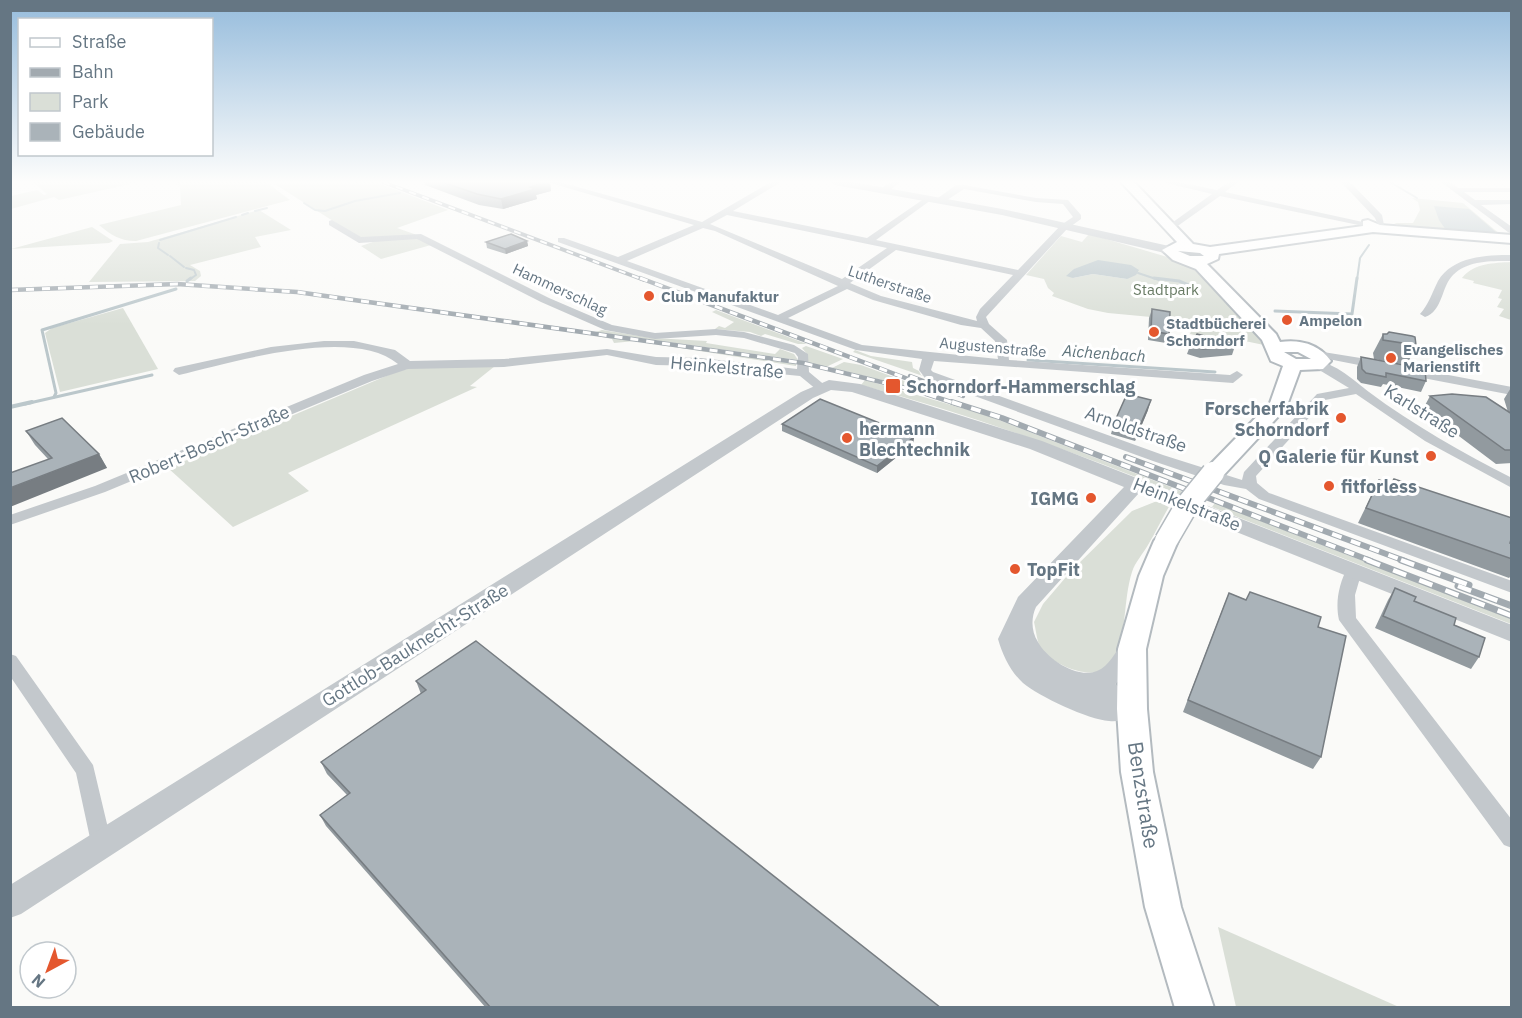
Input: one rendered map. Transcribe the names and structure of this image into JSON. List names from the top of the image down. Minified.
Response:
{"streets":{"main road":["Benzstraße"],"street":["Lutherstraße","Hammerschlag","Augustenstraße","Heinkelstraße","Karlstraße","Arnoldstraße","Robert-Bosch-Straße","Gottlob-Bauknecht-Straße"]},"crossings":[["Hammerschlag","Heinkelstraße"],["Hammerschlag","Gottlob-Bauknecht-Straße"],["Augustenstraße","Arnoldstraße"],["Heinkelstraße","Robert-Bosch-Straße"],["Heinkelstraße","Gottlob-Bauknecht-Straße"]],"water":["Aichenbach"],"parks":["Stadtpark"],"places":{"other":["Club Manufaktur","Ampelon","Stadtbücherei Schorndorf","Evangelisches Marienstift","Forscherfabrik Schorndorf","hermann Blechtechnik","Q Galerie für Kunst","fitforless","IGMG","TopFit"],"transit":["Schorndorf-Hammerschlag"]},"legend":["Straße","Bahn","Park","Gebäude"],"north":"bottom left"}
